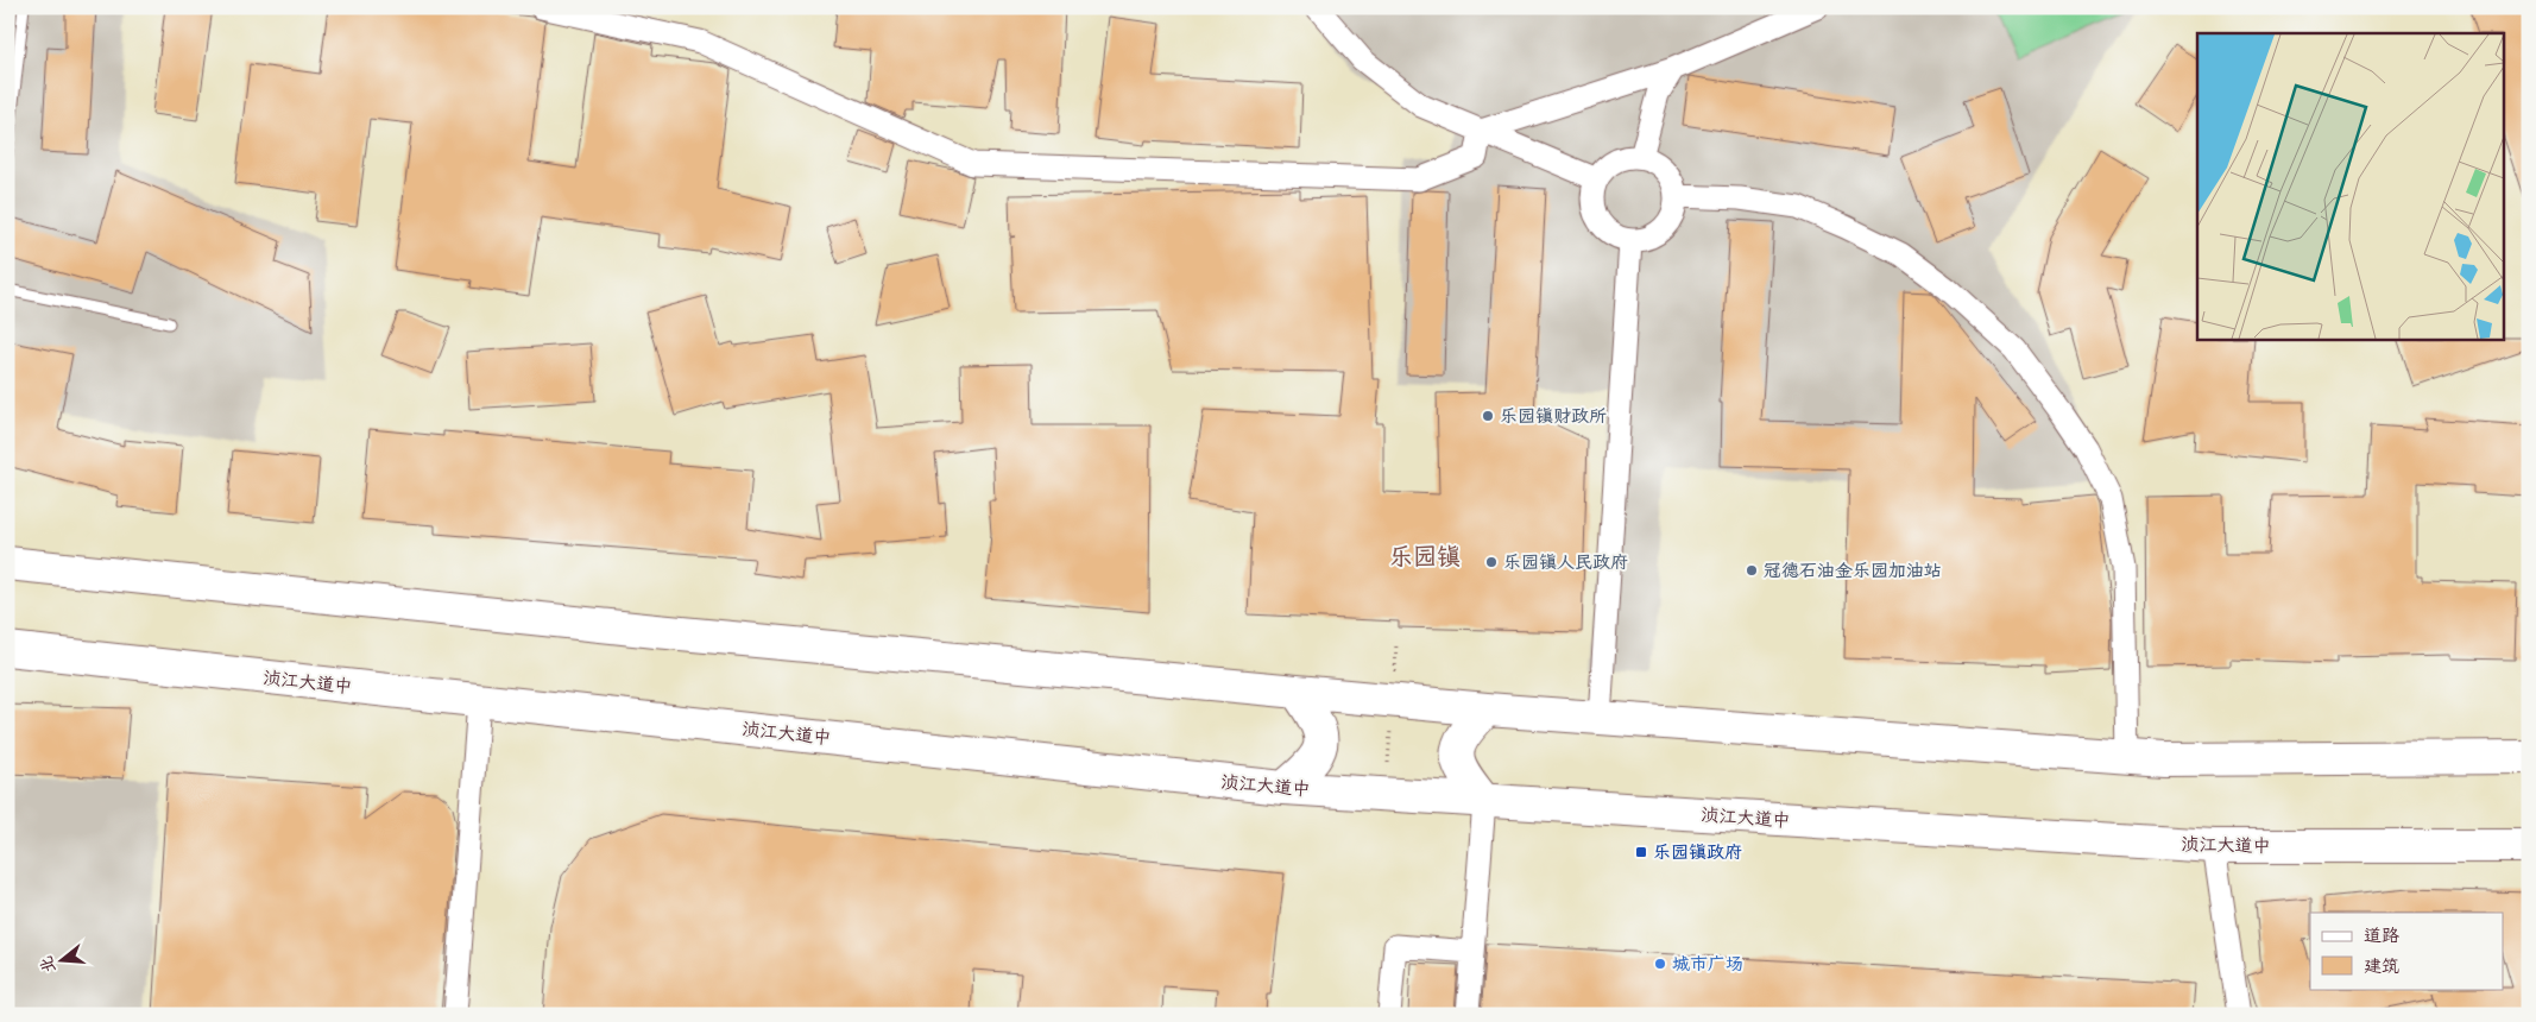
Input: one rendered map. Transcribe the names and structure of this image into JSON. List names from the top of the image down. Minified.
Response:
{"streets":{"main road":["浈江大道中"]},"districts":["乐园镇"],"places":{"other":["乐园镇财政所","乐园镇人民政府","冠德石油金乐园加油站","城市广场"],"transit":["乐园镇政府"]},"legend":["道路","建筑"],"north":"left"}
